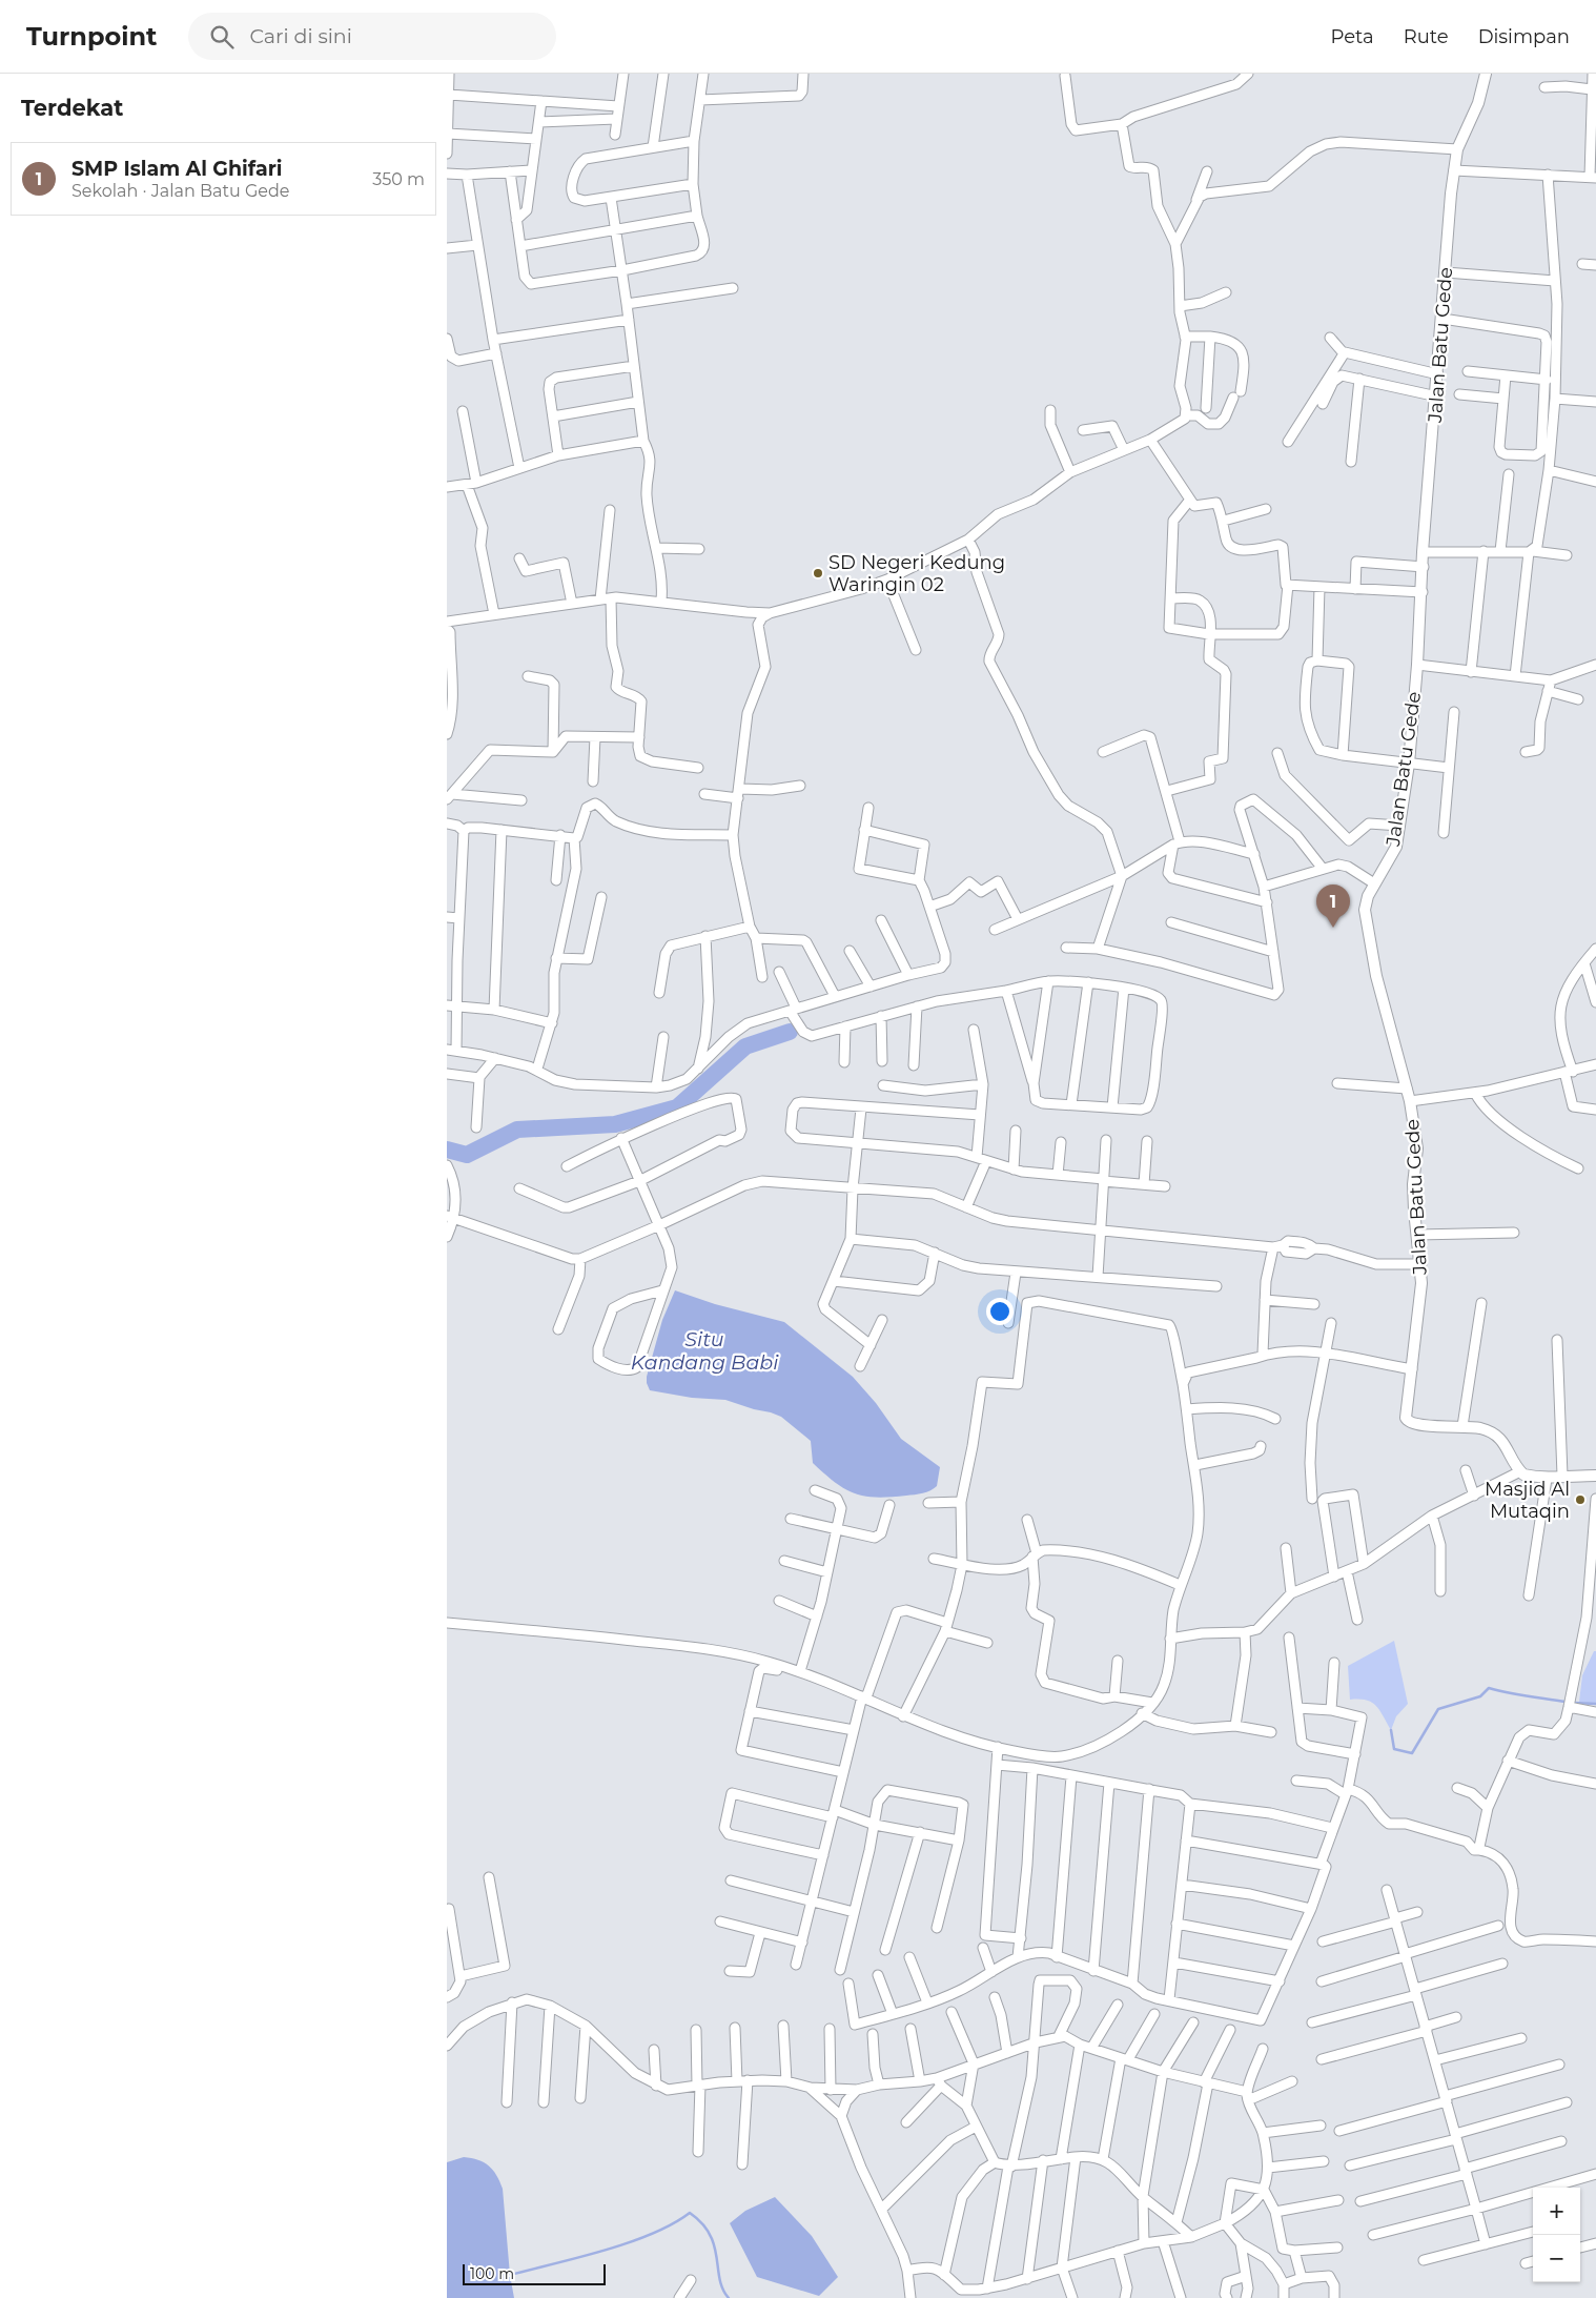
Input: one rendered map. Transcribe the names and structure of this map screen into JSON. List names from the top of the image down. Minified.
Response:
{"streets":{"street":["Jalan Batu Gede"]},"water":["Situ Kandang Babi"],"places":["SD Negeri Kedung Waringin 02","Masjid Al Mutaqin"],"scale_bar":"100 m","page":{"header":"Turnpoint","search":"Cari di sini","nav":["Peta","Rute","Disimpan"],"heading":"Terdekat","list":[{"mark":"1","name":"SMP Islam Al Ghifari","note":"Sekolah · Jalan Batu Gede","value":"350 m"}],"pins":"1","map_buttons":["+","−"],"scale":"100 m"}}
